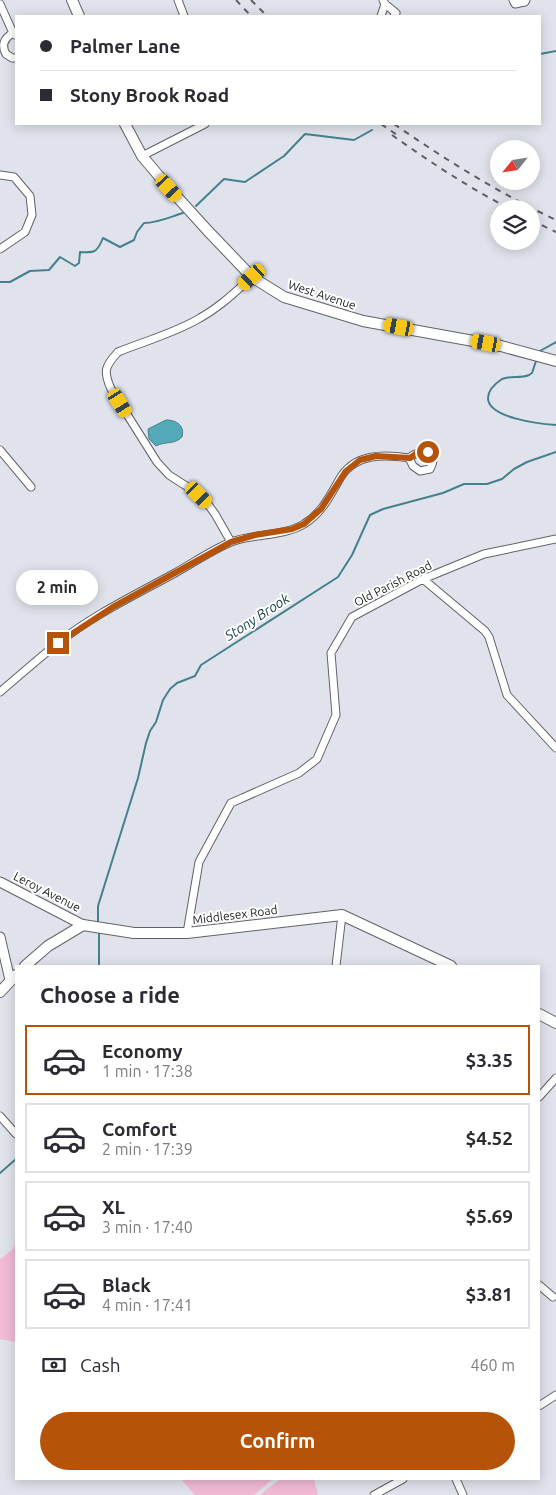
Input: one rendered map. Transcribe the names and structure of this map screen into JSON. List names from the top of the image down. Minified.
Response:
{"streets":{"main road":["West Avenue","Middlesex Road"],"street":["Old Parish Road","Leroy Avenue"]},"crossings":[["Old Parish Road","Middlesex Road"],["Leroy Avenue","Middlesex Road"]],"water":["Stony Brook"],"north":"bottom left","page":{"banner":["Palmer Lane","Stony Brook Road"],"bubble":"2 min","heading":"Choose a ride","list":[{"name":"Economy","note":"1 min · 17:38","value":"$3.35"},{"name":"Comfort","note":"2 min · 17:39","value":"$4.52"},{"name":"XL","note":"3 min · 17:40","value":"$5.69"},{"name":"Black","note":"4 min · 17:41","value":"$3.81"}],"pay":["Cash","460 m"],"buttons":"Confirm"}}
